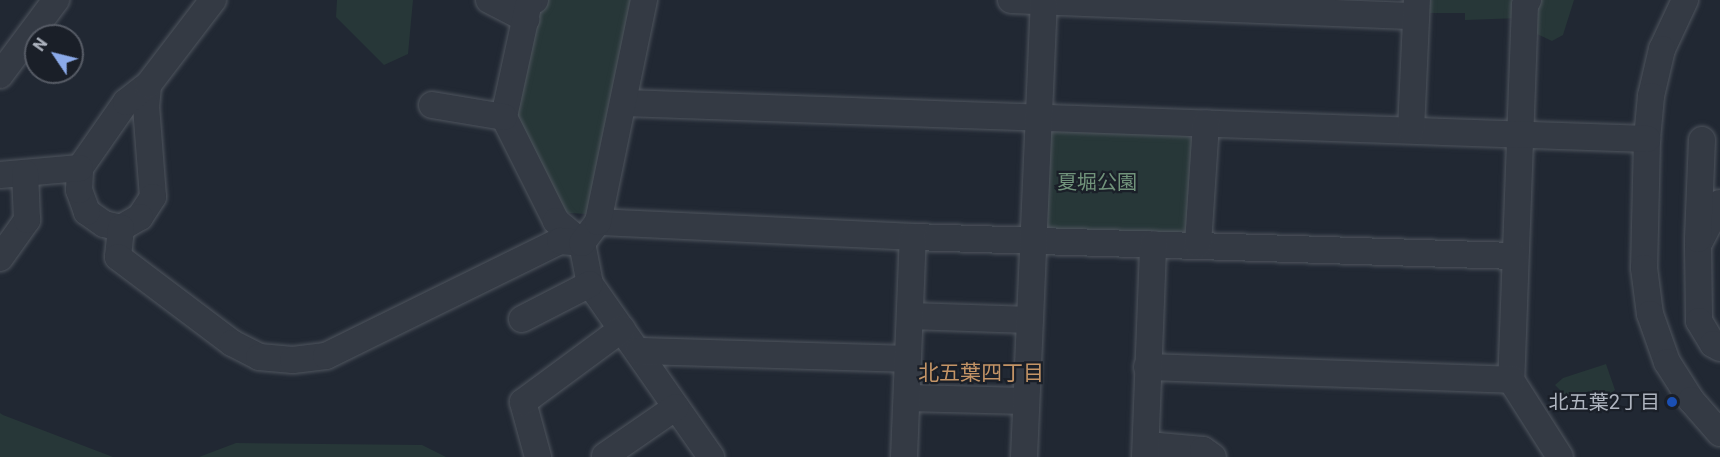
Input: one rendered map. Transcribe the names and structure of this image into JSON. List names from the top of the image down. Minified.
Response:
{"districts":["北五葉四丁目"],"parks":["夏堀公園"],"places":["北五葉2丁目"],"north":"top left"}
